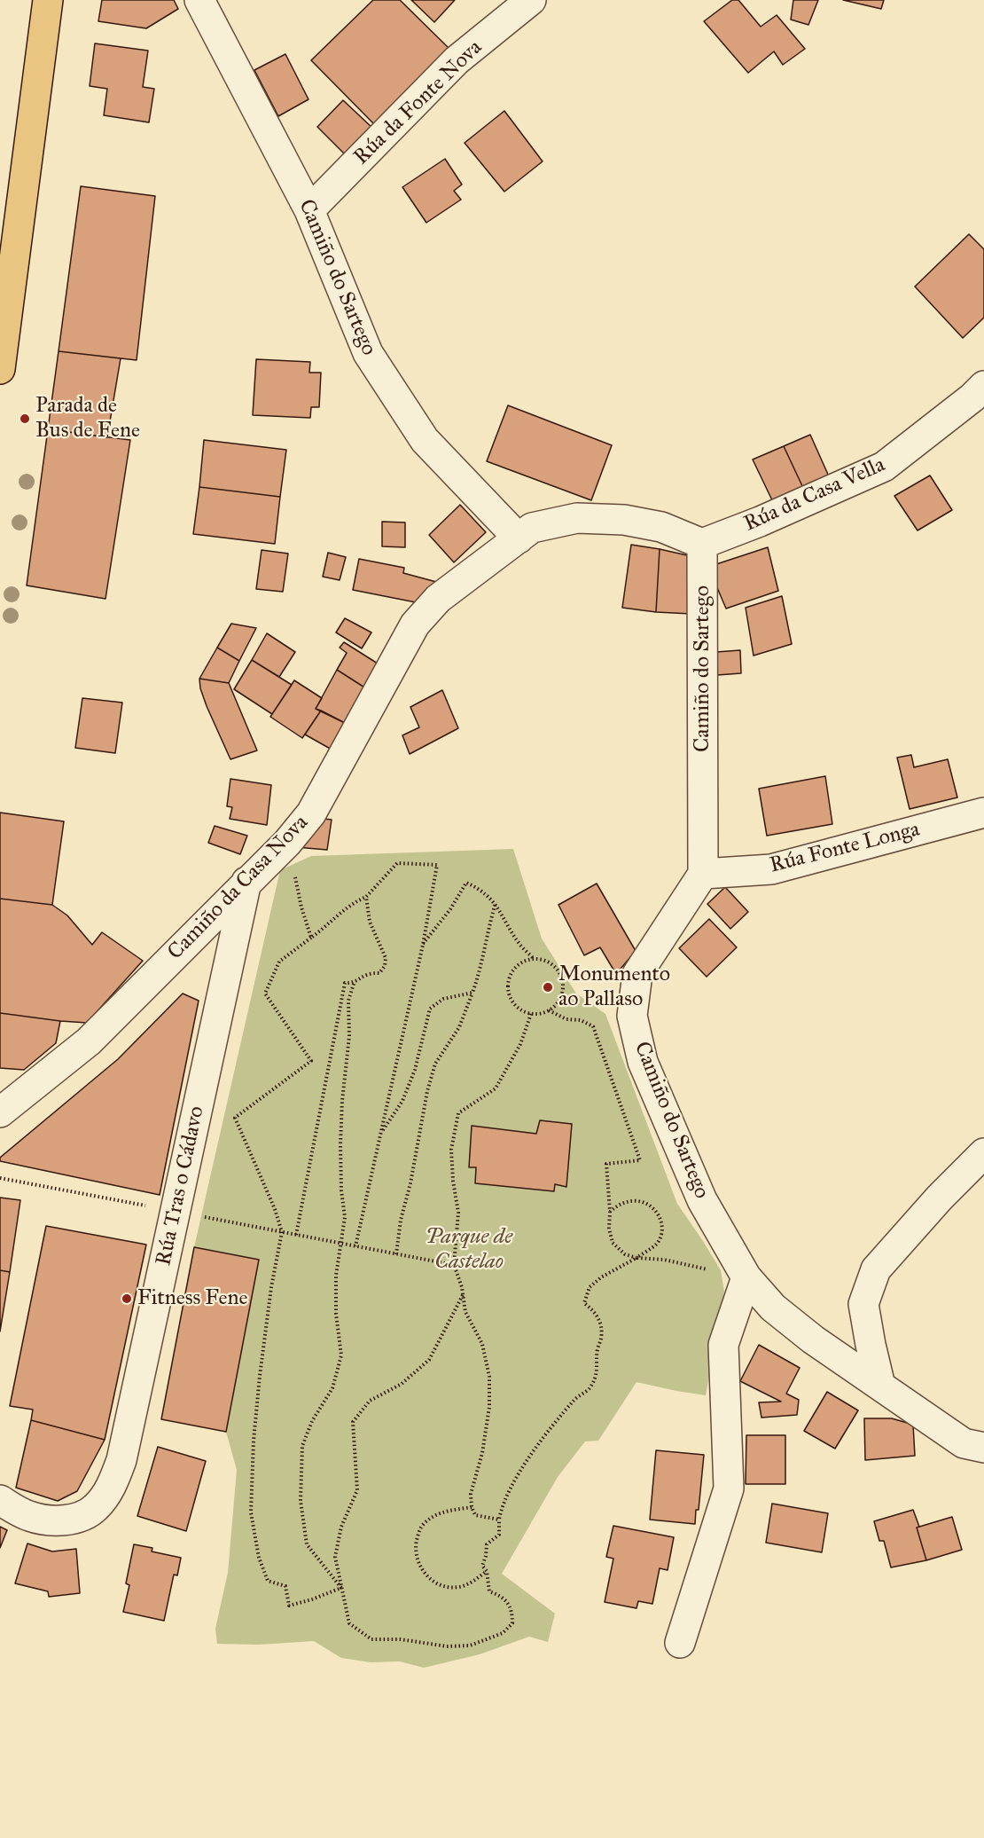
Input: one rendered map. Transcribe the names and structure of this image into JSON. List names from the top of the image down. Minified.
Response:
{"streets":{"street":["Rúa da Fonte Nova","Camiño do Sartego","Rúa da Casa Vella","Rúa Fonte Longa","Camiño da Casa Nova","Rúa Tras o Cádavo"]},"crossings":[["Rúa da Fonte Nova","Camiño do Sartego"],["Camiño do Sartego","Rúa da Casa Vella"],["Camiño do Sartego","Rúa Fonte Longa"],["Camiño do Sartego","Camiño da Casa Nova"],["Camiño da Casa Nova","Rúa Tras o Cádavo"]],"parks":["Parque de Castelao"],"places":["Parada de Bus de Fene","Monumento ao Pallaso","Fitness Fene"]}
